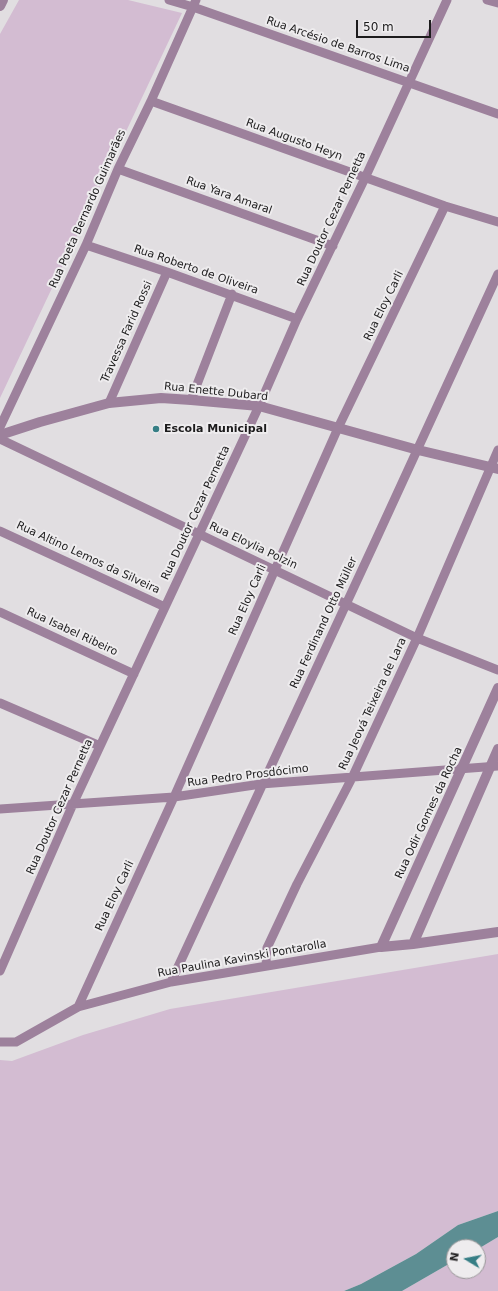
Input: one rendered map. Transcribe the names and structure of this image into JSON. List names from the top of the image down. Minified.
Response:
{"streets":{"street":["Rua Arcésio de Barros Lima","Rua Augusto Heyn","Rua Yara Amaral","Rua Poeta Bernardo Guimarães","Rua Doutor Cezar Pernetta","Rua Roberto de Oliveira","Rua Eloy Carli","Travessa Farid Rossi","Rua Enette Dubard","Rua Eloylia Polzin","Rua Altino Lemos da Silveira","Rua Ferdinand Otto Müller","Rua Isabel Ribeiro","Rua Jeová Teixeira de Lara","Rua Pedro Prosdócimo","Rua Odir Gomes da Rocha","Rua Paulina Kavinski Pontarolla"]},"crossings":[["Rua Arcésio de Barros Lima","Rua Poeta Bernardo Guimarães"],["Rua Arcésio de Barros Lima","Rua Doutor Cezar Pernetta"],["Rua Augusto Heyn","Rua Poeta Bernardo Guimarães"],["Rua Augusto Heyn","Rua Doutor Cezar Pernetta"],["Rua Augusto Heyn","Rua Eloy Carli"],["Rua Yara Amaral","Rua Poeta Bernardo Guimarães"],["Rua Yara Amaral","Rua Doutor Cezar Pernetta"],["Rua Poeta Bernardo Guimarães","Rua Roberto de Oliveira"],["Rua Doutor Cezar Pernetta","Rua Roberto de Oliveira"],["Rua Doutor Cezar Pernetta","Rua Enette Dubard"],["Rua Doutor Cezar Pernetta","Rua Eloylia Polzin"],["Rua Doutor Cezar Pernetta","Rua Altino Lemos da Silveira"],["Rua Doutor Cezar Pernetta","Rua Isabel Ribeiro"],["Rua Doutor Cezar Pernetta","Rua Pedro Prosdócimo"],["Rua Roberto de Oliveira","Travessa Farid Rossi"],["Rua Eloy Carli","Rua Enette Dubard"],["Rua Eloy Carli","Rua Eloylia Polzin"],["Rua Eloy Carli","Rua Pedro Prosdócimo"],["Rua Eloy Carli","Rua Paulina Kavinski Pontarolla"],["Travessa Farid Rossi","Rua Enette Dubard"],["Rua Enette Dubard","Rua Ferdinand Otto Müller"],["Rua Enette Dubard","Rua Jeová Teixeira de Lara"],["Rua Eloylia Polzin","Rua Ferdinand Otto Müller"],["Rua Eloylia Polzin","Rua Jeová Teixeira de Lara"],["Rua Ferdinand Otto Müller","Rua Pedro Prosdócimo"],["Rua Ferdinand Otto Müller","Rua Paulina Kavinski Pontarolla"],["Rua Jeová Teixeira de Lara","Rua Pedro Prosdócimo"],["Rua Jeová Teixeira de Lara","Rua Paulina Kavinski Pontarolla"],["Rua Pedro Prosdócimo","Rua Odir Gomes da Rocha"],["Rua Odir Gomes da Rocha","Rua Paulina Kavinski Pontarolla"]],"places":["Escola Municipal"],"scale_bar":"50 m","north":"left"}
